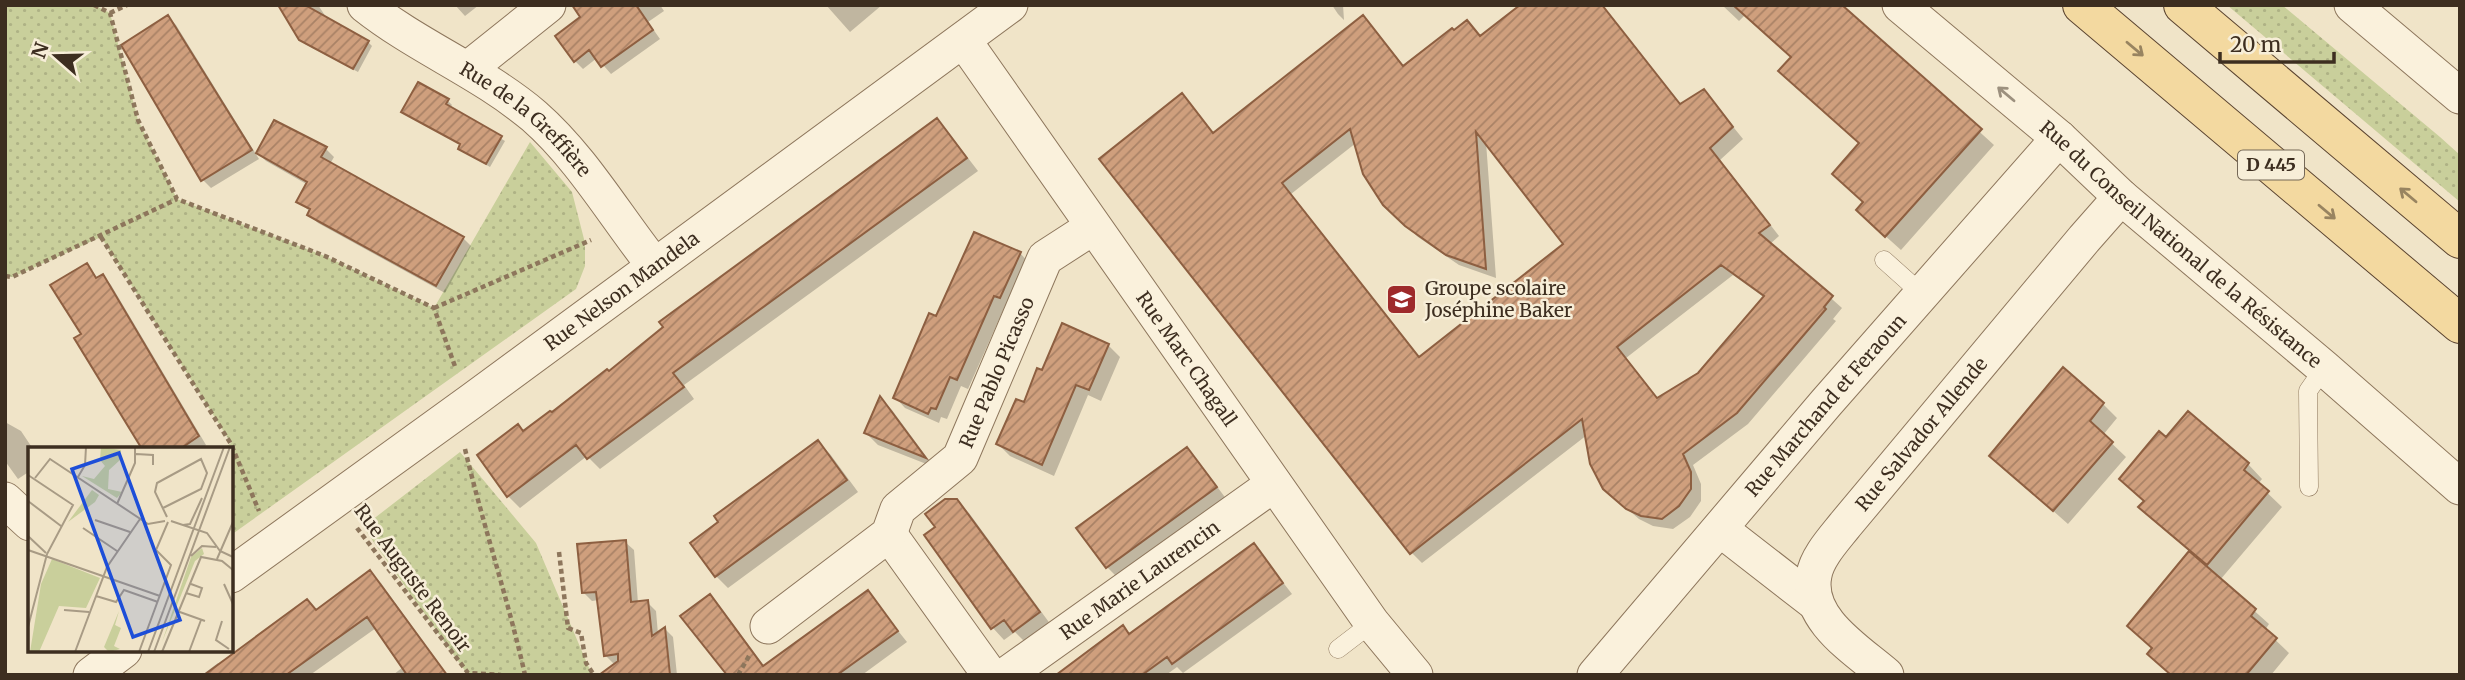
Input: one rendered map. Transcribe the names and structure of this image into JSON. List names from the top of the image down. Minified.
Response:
{"streets":{"main road":["D 445"],"street":["Rue de la Greffière","Rue du Conseil National de la Résistance","Rue Nelson Mandela","Rue Marc Chagall","Rue Pablo Picasso","Rue Marchand et Feraoun","Rue Salvador Allende","Rue Marie Laurencin"],"path":["Rue Auguste Renoir"]},"crossings":[["Rue de la Greffière","Rue Nelson Mandela"],["Rue du Conseil National de la Résistance","Rue Marchand et Feraoun"],["Rue du Conseil National de la Résistance","Rue Salvador Allende"],["Rue Nelson Mandela","Rue Marc Chagall"],["Rue Nelson Mandela","Rue Auguste Renoir"],["Rue Marc Chagall","Rue Pablo Picasso"],["Rue Marc Chagall","Rue Marie Laurencin"]],"places":{"school or university":["Groupe scolaire Joséphine Baker"]},"scale_bar":"20 m","north":"left"}
